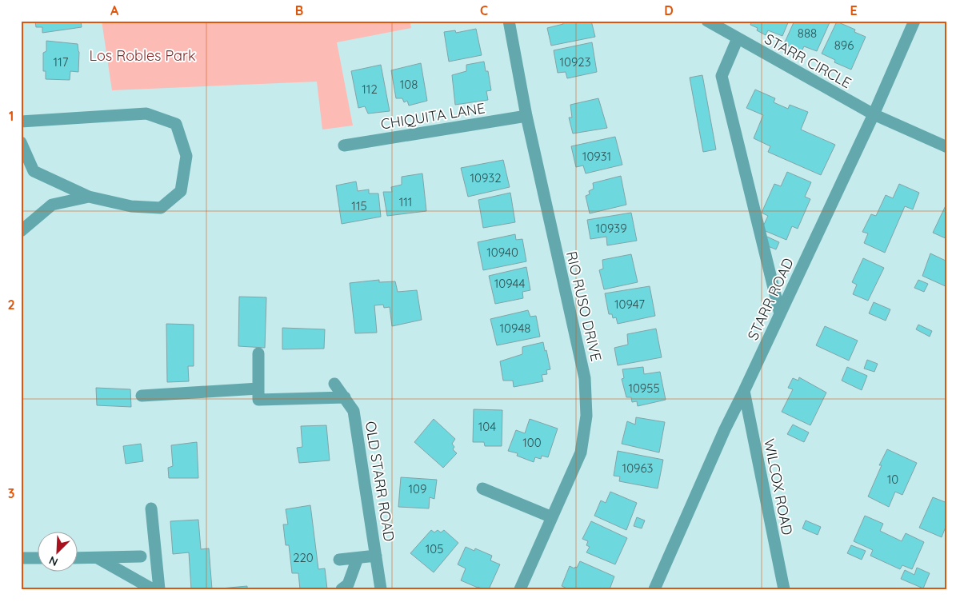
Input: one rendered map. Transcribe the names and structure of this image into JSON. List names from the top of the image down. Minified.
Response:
{"streets":{"street":["STARR CIRCLE","CHIQUITA LANE","STARR ROAD","RIO RUSO DRIVE","OLD STARR ROAD","WILCOX ROAD"]},"crossings":[["STARR CIRCLE","STARR ROAD"],["CHIQUITA LANE","RIO RUSO DRIVE"],["STARR ROAD","WILCOX ROAD"]],"parks":["Los Robles Park"],"house_numbers":["888","896","117","10923","108","112","10931","10932","111","115","10939","10940","10944","10947","10948","10955","104","100","10963","10","109","105","220"],"north":"bottom left","grid":{"columns":["A","B","C","D","E"],"rows":["1","2","3"]}}
